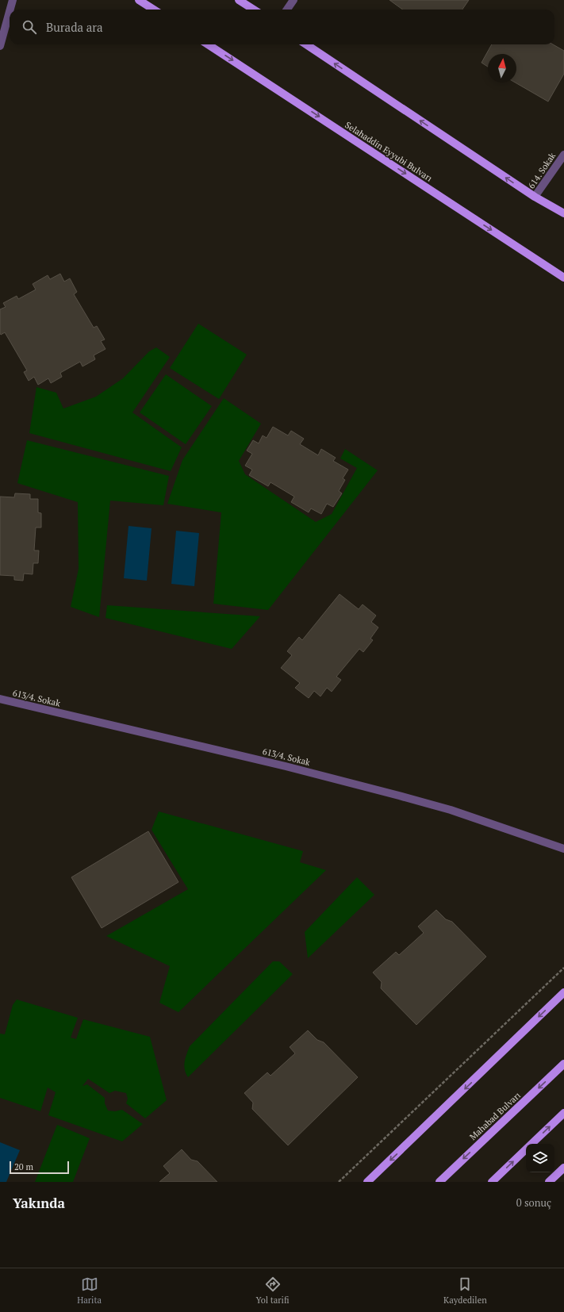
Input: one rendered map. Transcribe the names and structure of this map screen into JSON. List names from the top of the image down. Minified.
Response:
{"streets":{"main road":["Selahaddin Eyyubi Bulvarı","Mahabad Bulvarı"],"street":["614. Sokak","613/4. Sokak"]},"scale_bar":"20 m","north":"top","page":{"search":"Burada ara","scale":"20 m","heading":["Yakında","0 sonuç"],"nav":["Harita","Yol tarifi","Kaydedilen"]}}
